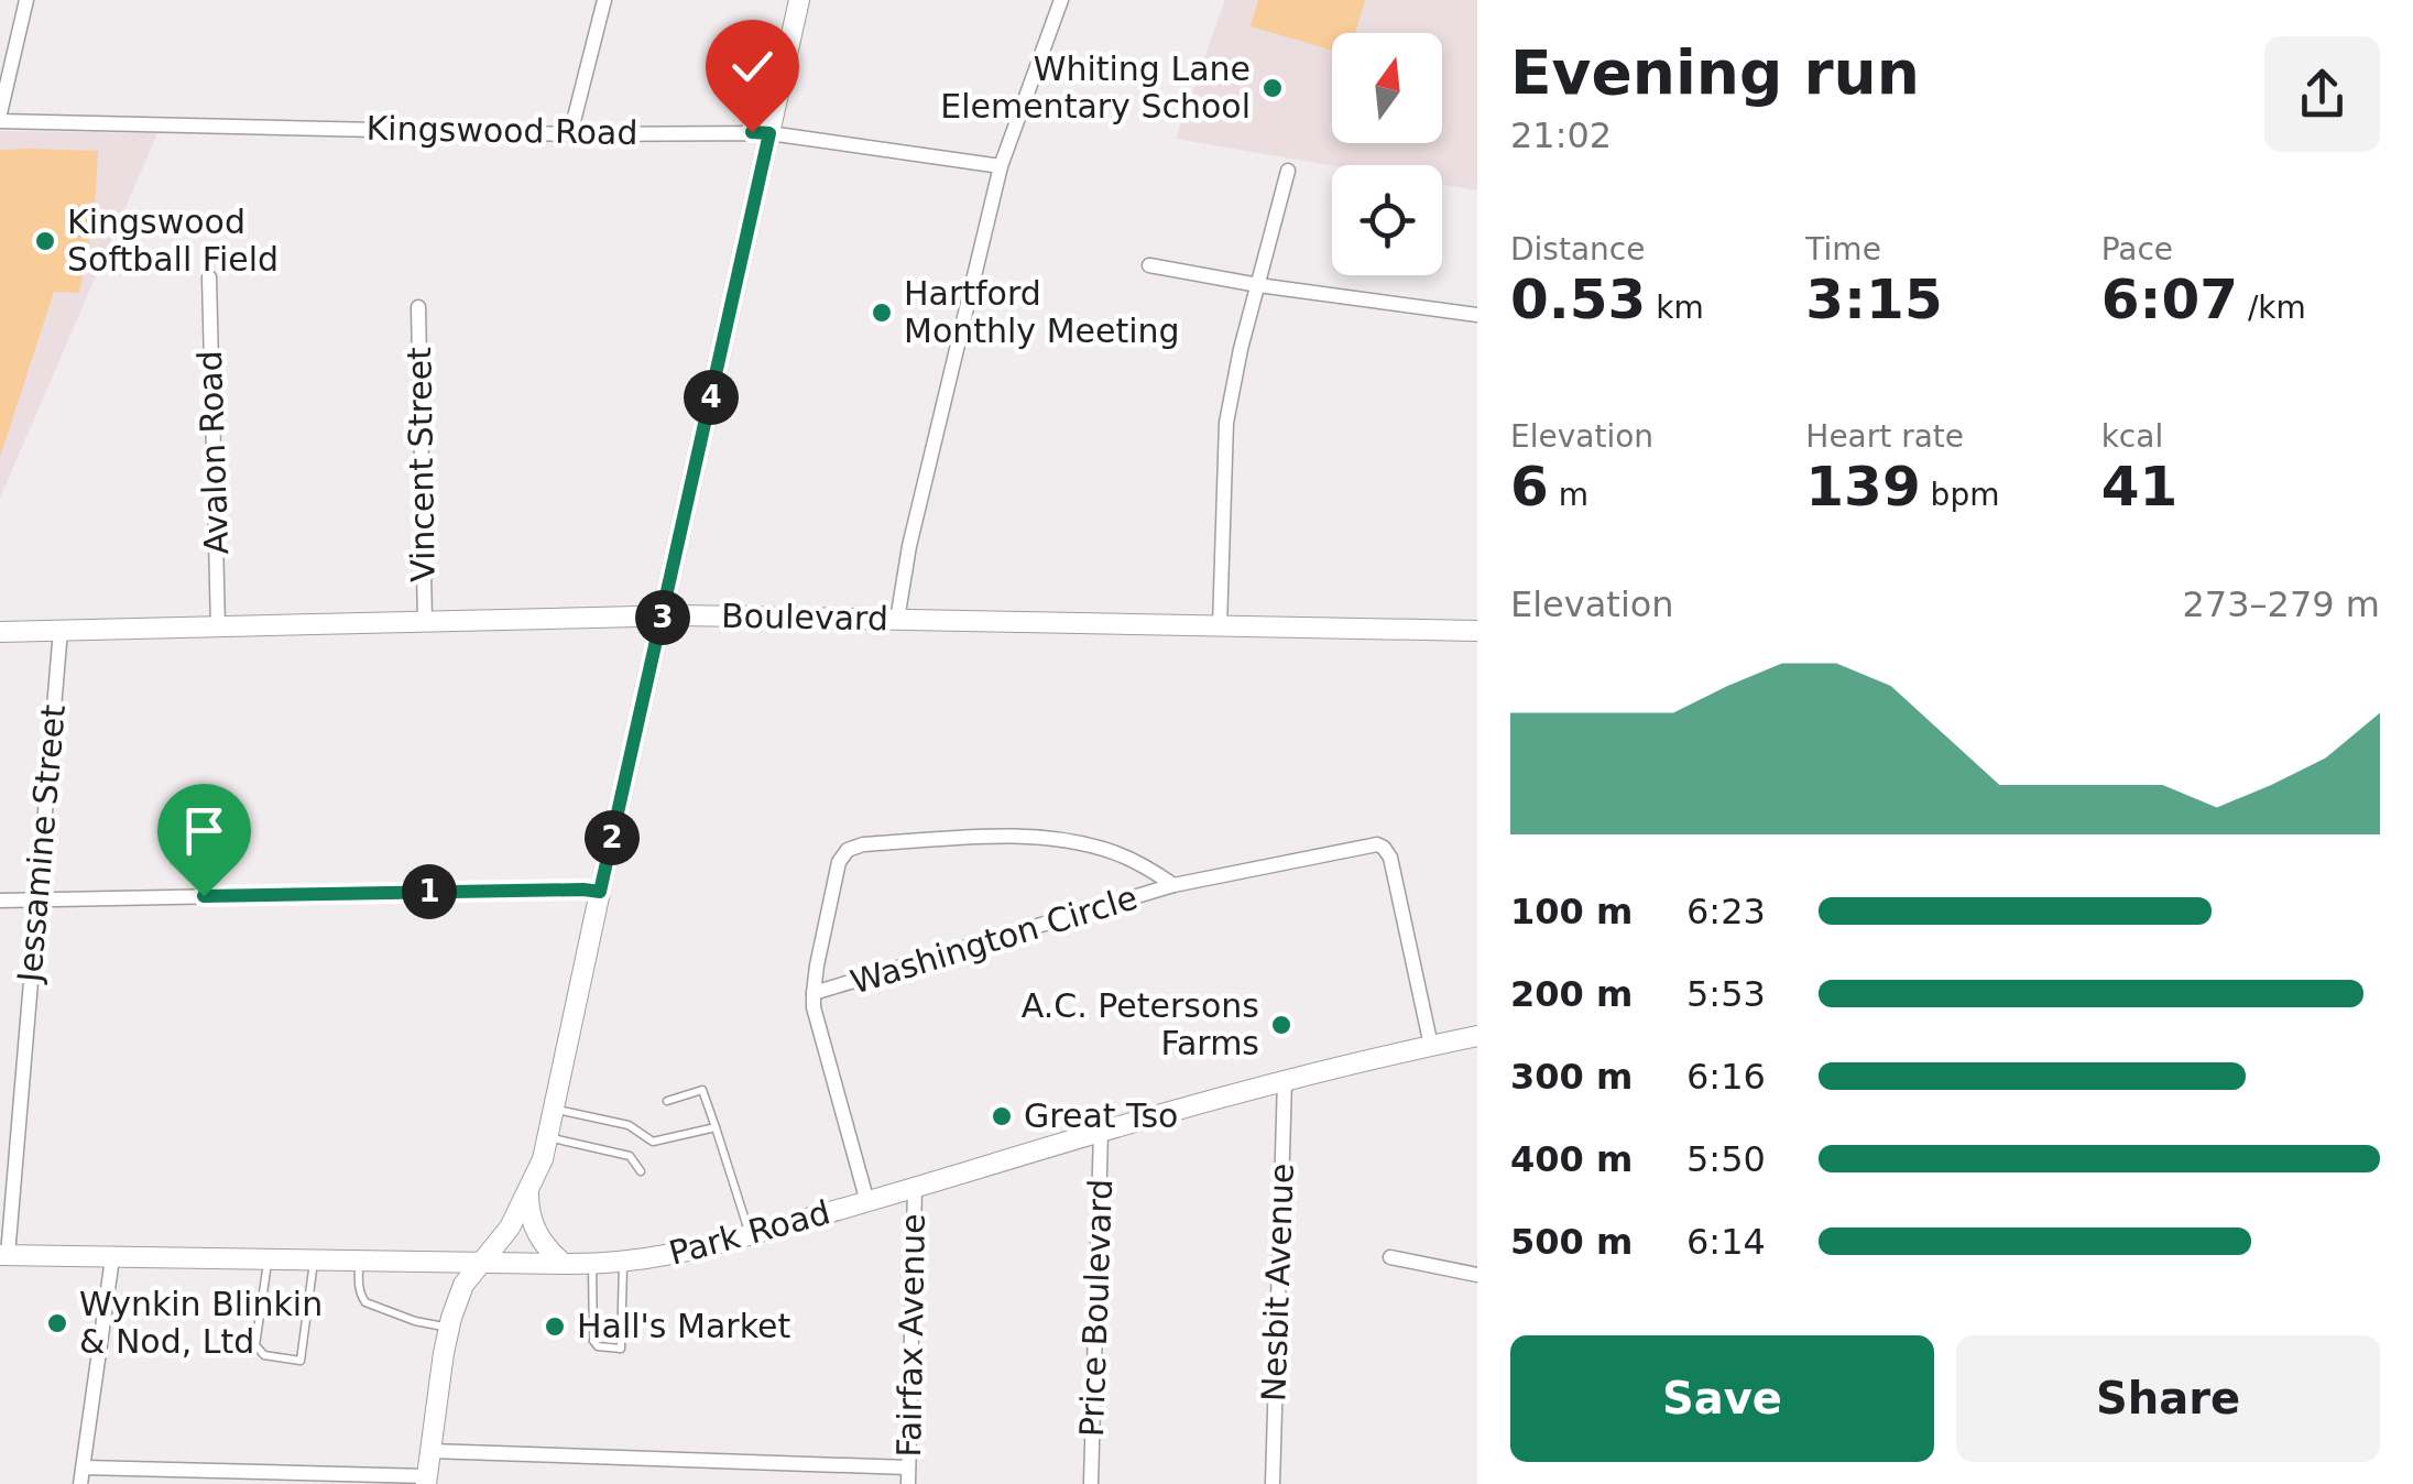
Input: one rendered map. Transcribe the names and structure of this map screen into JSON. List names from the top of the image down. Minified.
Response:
{"streets":{"main road":["Boulevard","Park Road"],"street":["Kingswood Road","Avalon Road","Vincent Street","Jessamine Street","Washington Circle","Nesbit Avenue","Price Boulevard","Fairfax Avenue"]},"crossings":[["Avalon Road","Boulevard"],["Vincent Street","Boulevard"],["Boulevard","Jessamine Street"],["Jessamine Street","Park Road"],["Washington Circle","Park Road"],["Park Road","Nesbit Avenue"],["Park Road","Price Boulevard"],["Park Road","Fairfax Avenue"]],"places":["Whiting Lane Elementary School","Kingswood Softball Field","Hartford Monthly Meeting","A.C. Petersons Farms","Great Tso","Wynkin Blinkin & Nod, Ltd","Hall's Market"],"north":"top","page":{"heading":["Evening run","21:02"],"stats":[["Distance","0.53 km"],["Time","3:15"],["Pace","6:07 /km"],["Elevation","6 m"],["Heart rate","139 bpm"],["kcal","41"]],"pins":["4","3","2","1"],"chart":["Elevation","273–279 m"],"list":[{"name":"100 m","note":"6:23"},{"name":"200 m","note":"5:53"},{"name":"300 m","note":"6:16"},{"name":"400 m","note":"5:50"},{"name":"500 m","note":"6:14"}],"buttons":["Save","Share"]}}
